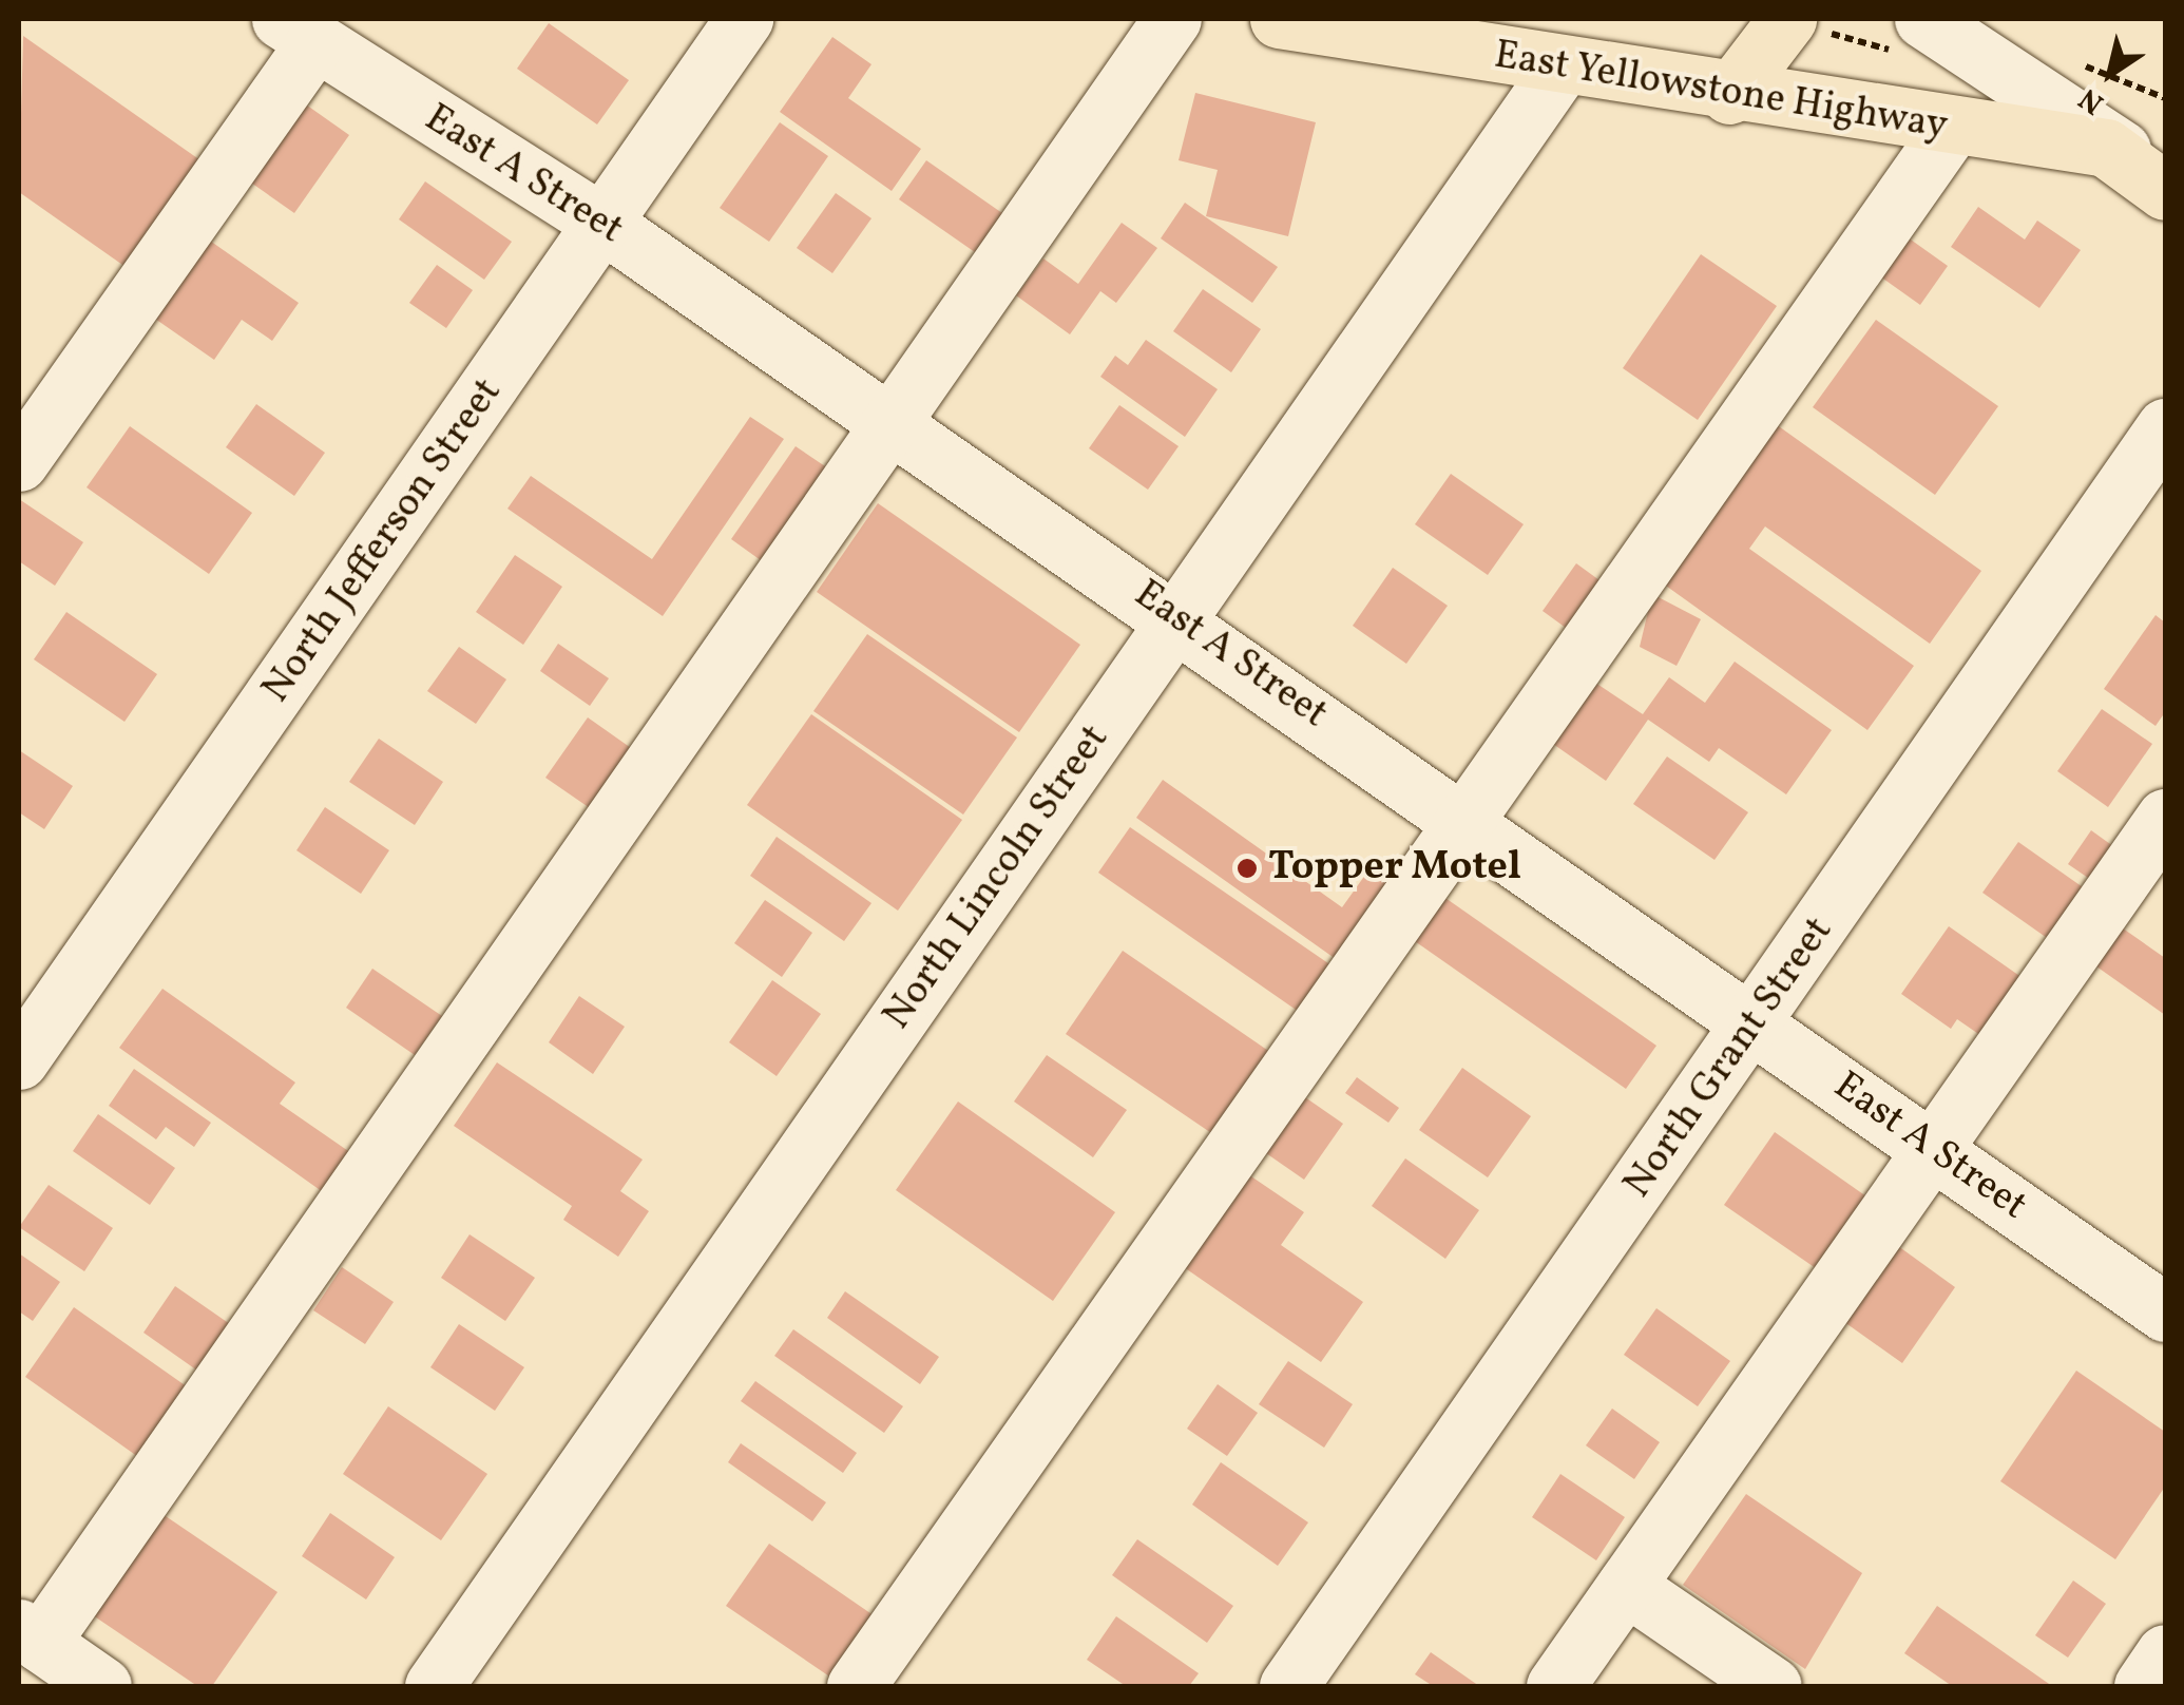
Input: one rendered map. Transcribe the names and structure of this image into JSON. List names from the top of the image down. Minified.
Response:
{"streets":{"main road":["East Yellowstone Highway"],"street":["East A Street","North Jefferson Street","North Lincoln Street","North Grant Street"]},"crossings":[["East Yellowstone Highway","North Lincoln Street"],["East A Street","North Jefferson Street"],["East A Street","North Lincoln Street"],["East A Street","North Grant Street"]],"places":["Topper Motel"],"north":"bottom left"}
